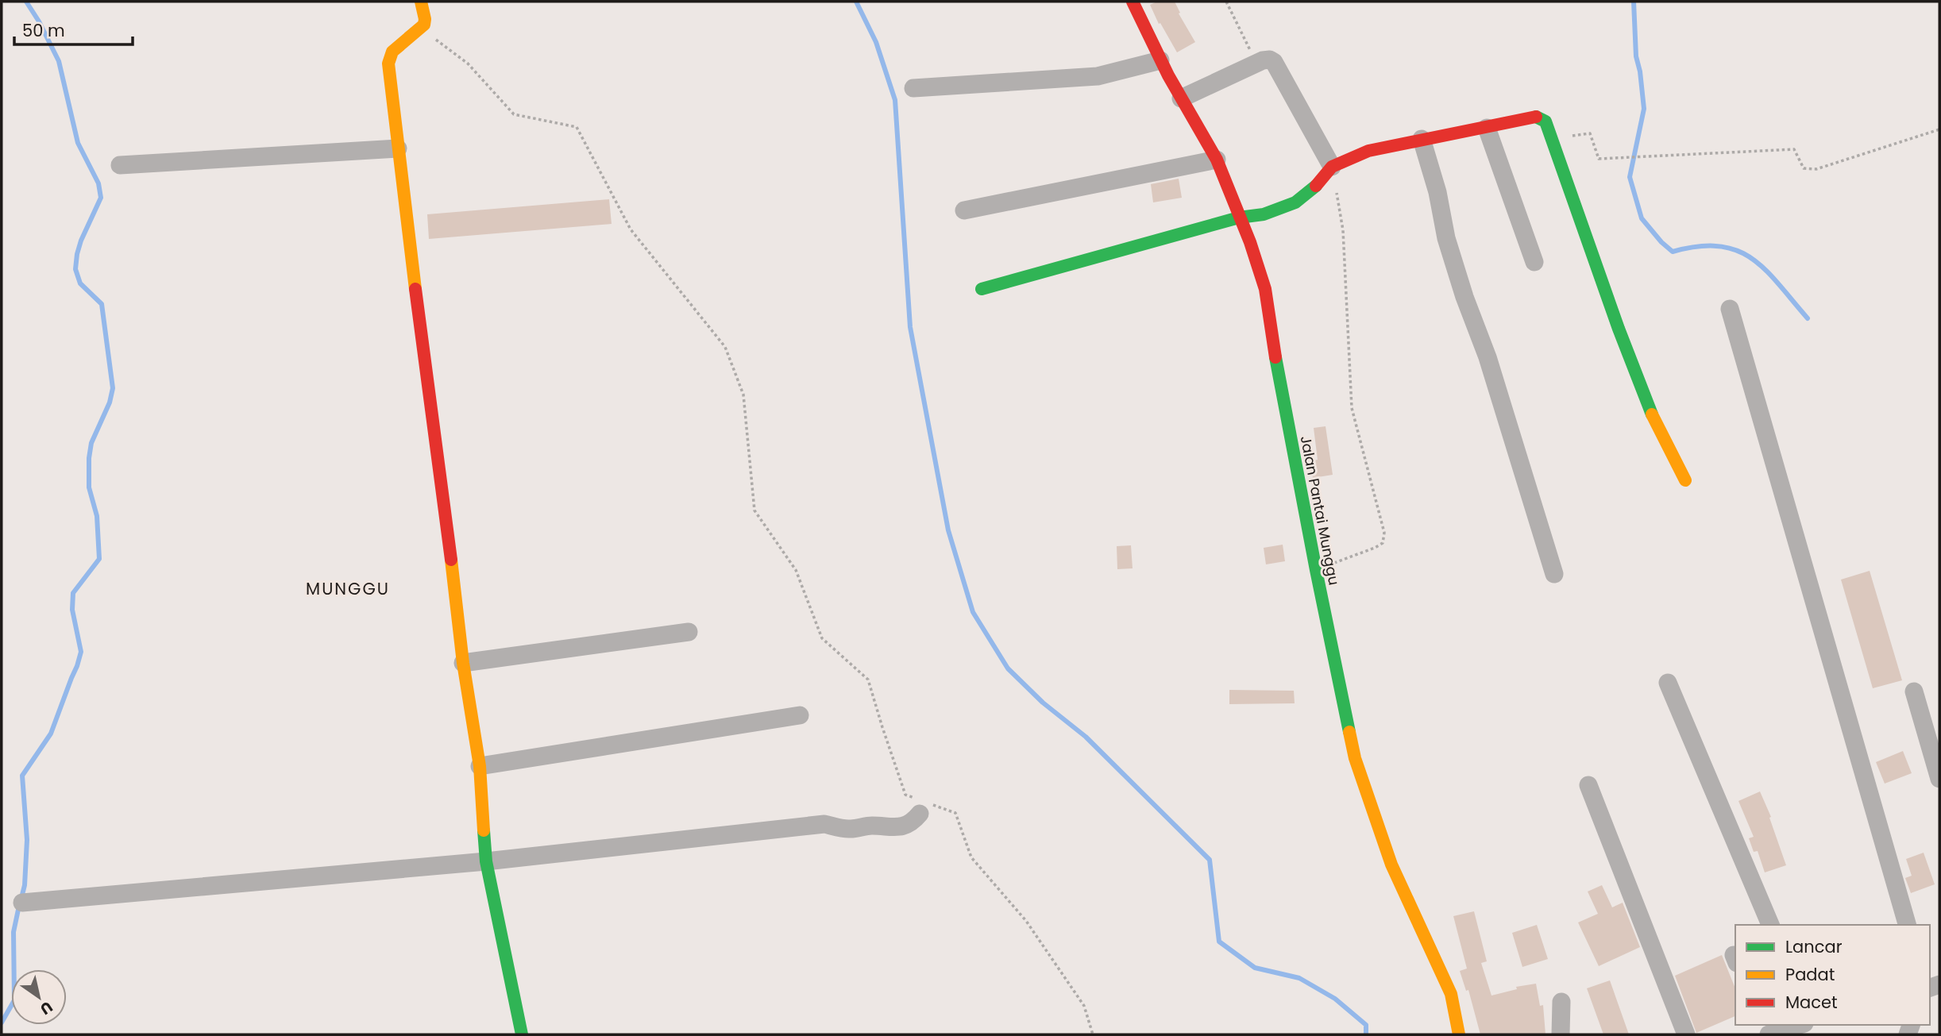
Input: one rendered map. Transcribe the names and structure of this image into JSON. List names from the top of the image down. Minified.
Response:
{"streets":{"street":["Jalan Pantai Munggu"]},"districts":["MUNGGU"],"legend":["Lancar","Padat","Macet"],"scale_bar":"50 m","north":"bottom right"}
